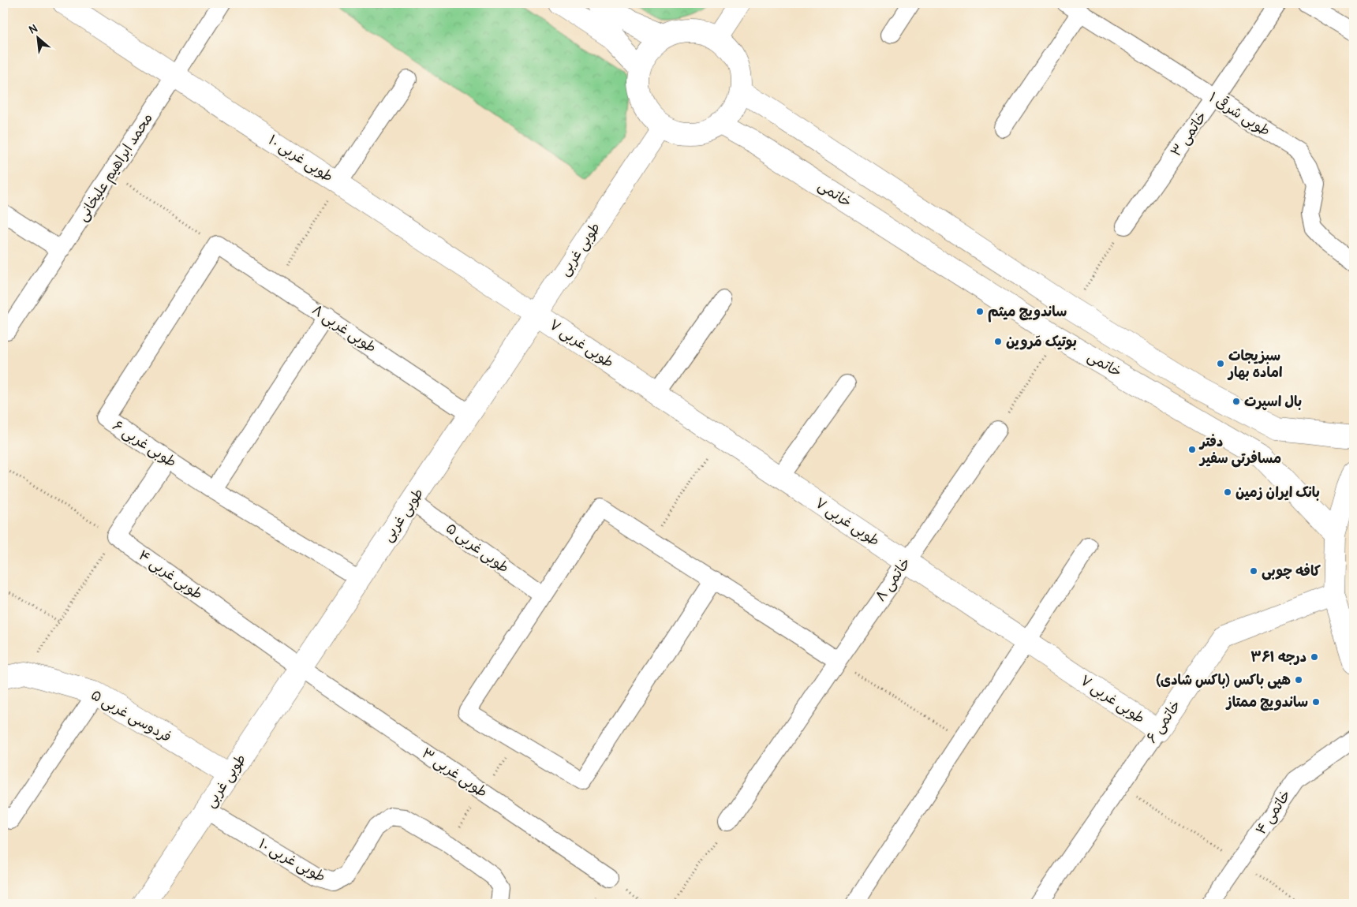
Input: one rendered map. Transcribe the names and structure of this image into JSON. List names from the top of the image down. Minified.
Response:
{"streets":{"street":["طوبی شرقی ۱","خاتمی ۳","طوبی غربی ۱۰","محمد ابراهیم علیخانی","خاتمی","طوبی غربی","طوبی غربی ۸","طوبی غربی ۷","طوبی غربی ۶","طوبی غربی ۵","طوبی غربی ۴","خاتمی ۸","فردوسی غربی ۵","خاتمی ۶","طوبی غربی ۳","خاتمی ۴"]},"crossings":[["طوبی شرقی ۱","خاتمی ۳"],["طوبی غربی ۱۰","محمد ابراهیم علیخانی"],["طوبی غربی ۱۰","طوبی غربی"],["طوبی غربی ۱۰","طوبی غربی ۷"],["خاتمی","طوبی غربی"],["طوبی غربی","طوبی غربی ۸"],["طوبی غربی","طوبی غربی ۷"],["طوبی غربی","طوبی غربی ۶"],["طوبی غربی","طوبی غربی ۵"],["طوبی غربی","طوبی غربی ۴"],["طوبی غربی","فردوسی غربی ۵"],["طوبی غربی","طوبی غربی ۳"],["طوبی غربی ۸","طوبی غربی ۶"],["طوبی غربی ۷","خاتمی ۸"],["طوبی غربی ۷","خاتمی ۶"],["طوبی غربی ۴","طوبی غربی ۳"]],"places":["ساندویچ میثم","بوتیک مَروین","سبزیجات اماده بهار","بال اسپرت","دفتر مسافرتی سفیر","بانک ایران زمین","کافه چوبی","۳۶۱ درجه","هپی باکس (باکس شادی)","ساندویچ ممتاز"],"north":"top left"}
